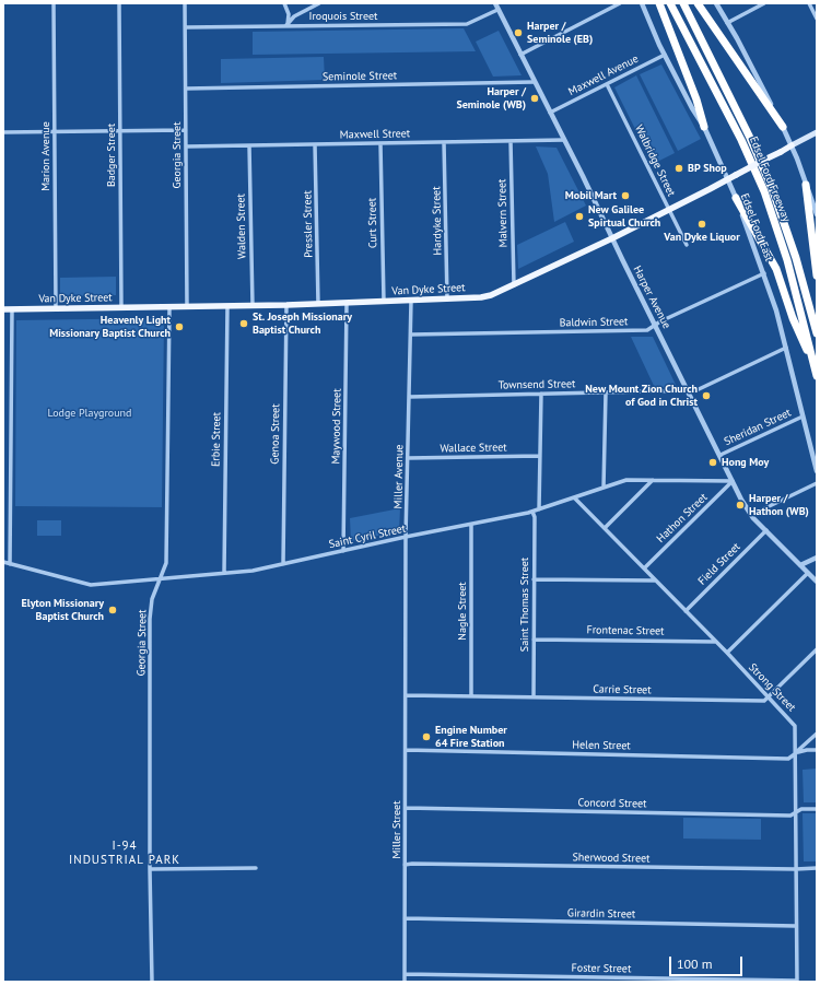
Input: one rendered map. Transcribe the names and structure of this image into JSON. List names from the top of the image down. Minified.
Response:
{"streets":{"highway":["Edsel Ford Freeway"],"main road":["Van Dyke Street"],"street":["Iroquois Street","Maxwell Avenue","Seminole Street","Maxwell Street","Badger Street","Georgia Street","Marion Avenue","Walbridge Street","Malvern Street","Hardyke Street","Curt Street","Pressler Street","Walden Street","Edsel Ford East","Harper Avenue","Baldwin Street","Townsend Street","Maywood Street","Sheridan Street","Genoa Street","Erbie Street","Wallace Street","Miller Avenue","Hathon Street","Saint Cyril Street","Field Street","Saint Thomas Street","Nagle Street","Frontenac Street","Strong Street","Carrie Street","Helen Street","Concord Street","Miller Street","Sherwood Street","Girardin Street","Foster Street"]},"crossings":[["Iroquois Street","Georgia Street"],["Iroquois Street","Harper Avenue"],["Maxwell Avenue","Walbridge Street"],["Maxwell Avenue","Edsel Ford East"],["Maxwell Avenue","Harper Avenue"],["Seminole Street","Georgia Street"],["Seminole Street","Harper Avenue"],["Maxwell Street","Georgia Street"],["Maxwell Street","Malvern Street"],["Maxwell Street","Hardyke Street"],["Maxwell Street","Curt Street"],["Maxwell Street","Pressler Street"],["Maxwell Street","Walden Street"],["Maxwell Street","Harper Avenue"],["Badger Street","Van Dyke Street"],["Georgia Street","Van Dyke Street"],["Georgia Street","Saint Cyril Street"],["Marion Avenue","Van Dyke Street"],["Walbridge Street","Van Dyke Street"],["Malvern Street","Van Dyke Street"],["Hardyke Street","Van Dyke Street"],["Curt Street","Van Dyke Street"],["Pressler Street","Van Dyke Street"],["Walden Street","Van Dyke Street"],["Edsel Ford East","Van Dyke Street"],["Edsel Ford East","Baldwin Street"],["Edsel Ford East","Townsend Street"],["Edsel Ford East","Sheridan Street"],["Van Dyke Street","Harper Avenue"],["Van Dyke Street","Maywood Street"],["Van Dyke Street","Genoa Street"],["Van Dyke Street","Erbie Street"],["Van Dyke Street","Miller Avenue"],["Harper Avenue","Baldwin Street"],["Harper Avenue","Townsend Street"],["Harper Avenue","Sheridan Street"],["Harper Avenue","Hathon Street"],["Harper Avenue","Saint Cyril Street"],["Harper Avenue","Field Street"],["Baldwin Street","Miller Avenue"],["Townsend Street","Miller Avenue"],["Maywood Street","Saint Cyril Street"],["Genoa Street","Saint Cyril Street"],["Erbie Street","Saint Cyril Street"],["Wallace Street","Miller Avenue"],["Miller Avenue","Saint Cyril Street"],["Miller Avenue","Miller Street"],["Hathon Street","Saint Cyril Street"],["Hathon Street","Strong Street"],["Saint Cyril Street","Saint Thomas Street"],["Saint Cyril Street","Nagle Street"],["Saint Cyril Street","Strong Street"],["Field Street","Strong Street"],["Saint Thomas Street","Frontenac Street"],["Saint Thomas Street","Carrie Street"],["Nagle Street","Carrie Street"],["Frontenac Street","Strong Street"],["Strong Street","Carrie Street"],["Strong Street","Helen Street"],["Strong Street","Concord Street"],["Strong Street","Sherwood Street"],["Strong Street","Girardin Street"],["Strong Street","Foster Street"],["Carrie Street","Miller Street"],["Helen Street","Miller Street"],["Concord Street","Miller Street"],["Miller Street","Sherwood Street"],["Miller Street","Girardin Street"],["Miller Street","Foster Street"]],"districts":["I-94 INDUSTRIAL PARK"],"parks":["Lodge Playground"],"places":["Harper / Seminole (EB)","Harper / Seminole (WB)","BP Shop","Mobil Mart","New Galilee Spirtual Church","Van Dyke Liquor","St. Joseph Missionary Baptist Church","Heavenly Light Missionary Baptist Church","New Mount Zion Church of God in Christ","Hong Moy","Harper / Hathon (WB)","Elyton Missionary Baptist Church","Engine Number 64 Fire Station"],"scale_bar":"100 m"}
